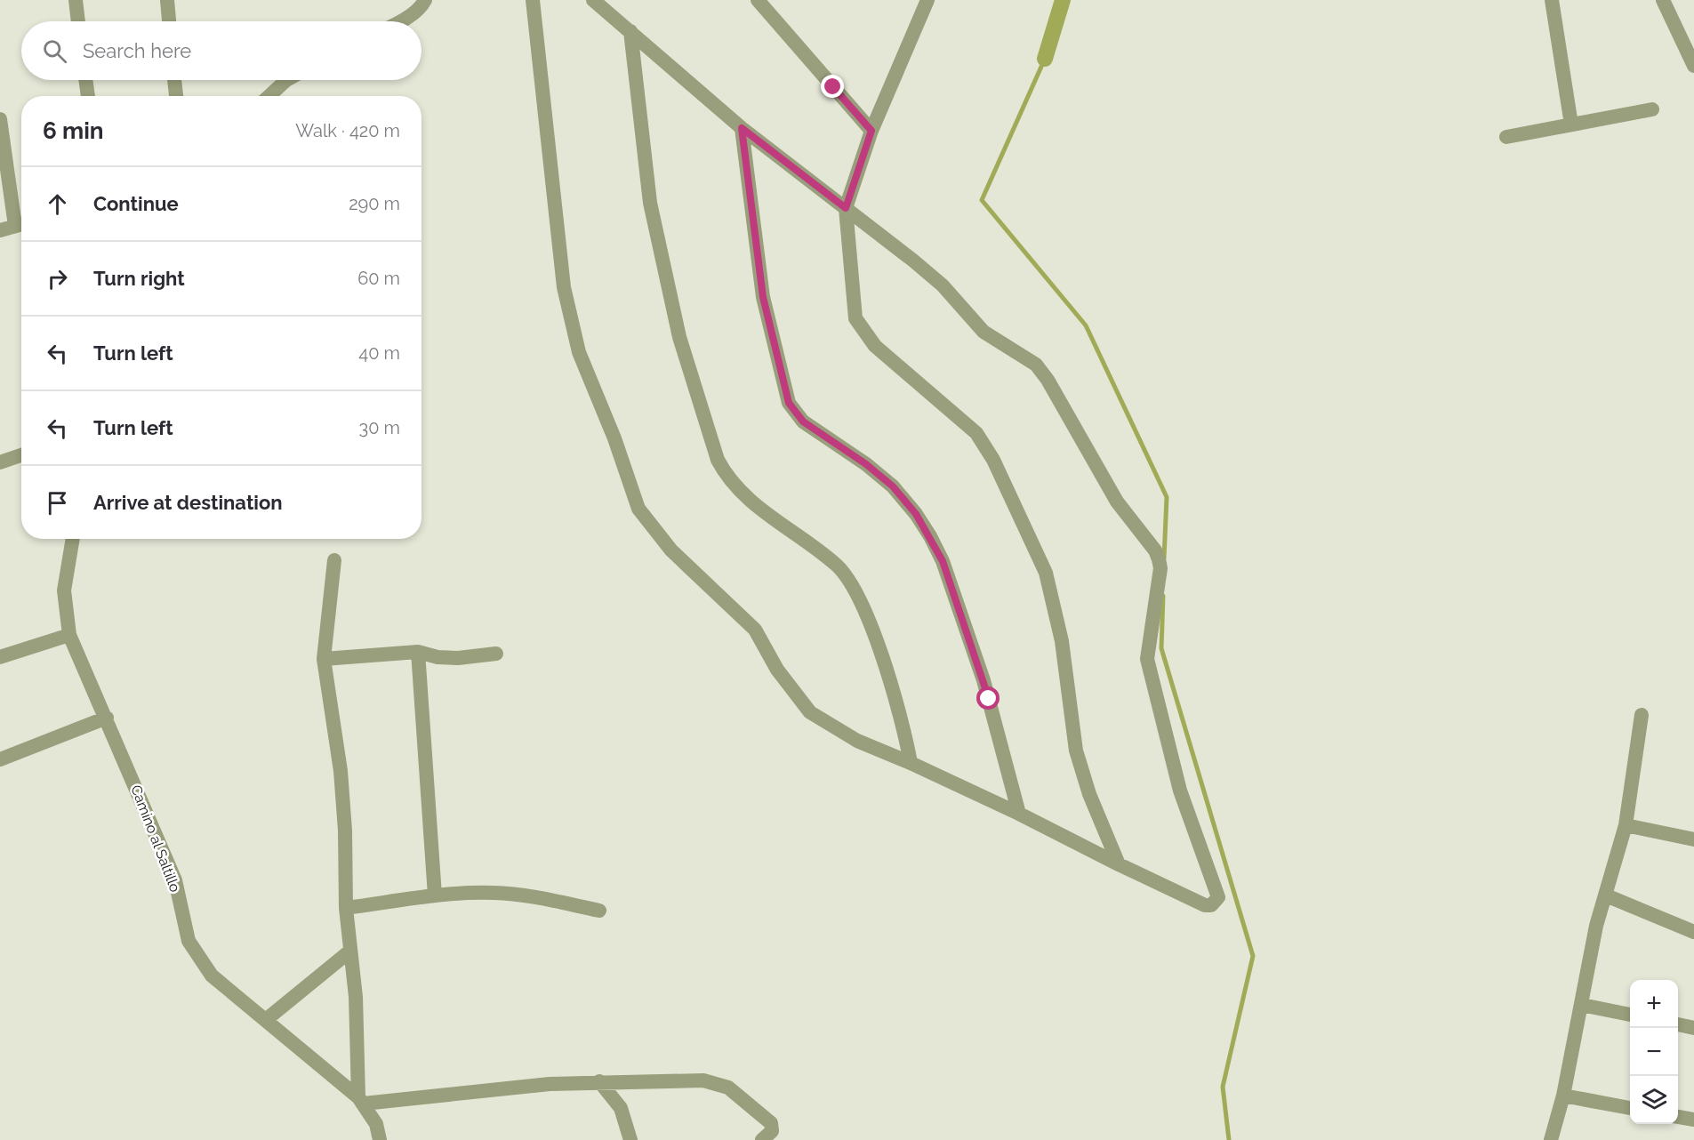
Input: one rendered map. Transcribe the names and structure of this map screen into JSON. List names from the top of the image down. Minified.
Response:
{"streets":{"street":["Camino al Saltillo"]},"page":{"search":"Search here","heading":["6 min","Walk · 420 m"],"list":[["Continue","290 m"],["Turn right","60 m"],["Turn left","40 m"],["Turn left","30 m"],"Arrive at destination"],"map_buttons":["+","−"]}}
